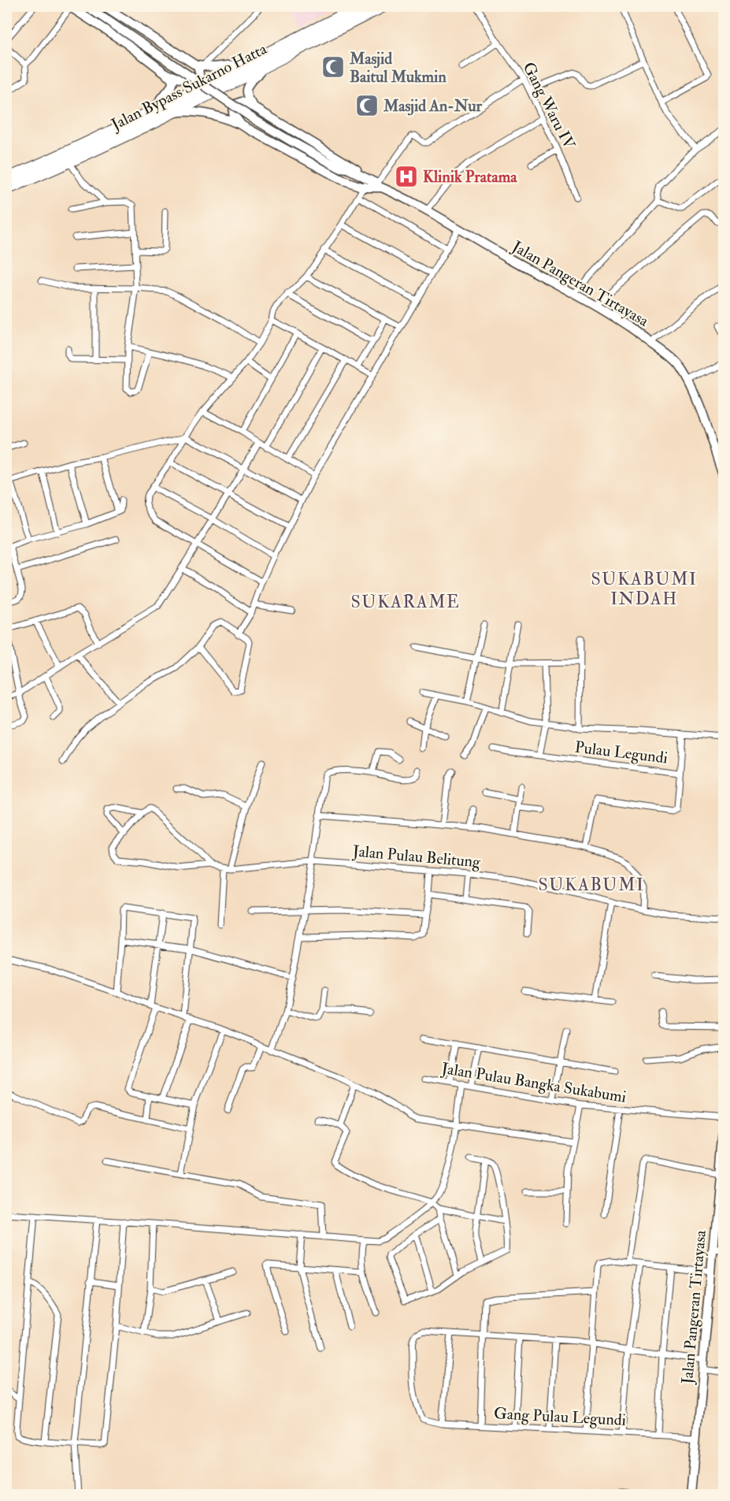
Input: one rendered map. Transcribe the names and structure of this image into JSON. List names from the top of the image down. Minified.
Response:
{"streets":{"highway":["Jalan Bypass Sukarno Hatta"],"main road":["Jalan Pangeran Tirtayasa"],"street":["Gang Waru IV","Pulau Legundi","Jalan Pulau Belitung","Jalan Pulau Bangka Sukabumi","Gang Pulau Legundi"]},"crossings":[["Jalan Bypass Sukarno Hatta","Jalan Pangeran Tirtayasa"],["Jalan Pangeran Tirtayasa","Gang Pulau Legundi"]],"districts":["SUKABUMI INDAH","SUKARAME","SUKABUMI"],"places":{"mosque":["Masjid Baitul Mukmin","Masjid An-Nur"],"hospital":["Klinik Pratama"]}}
